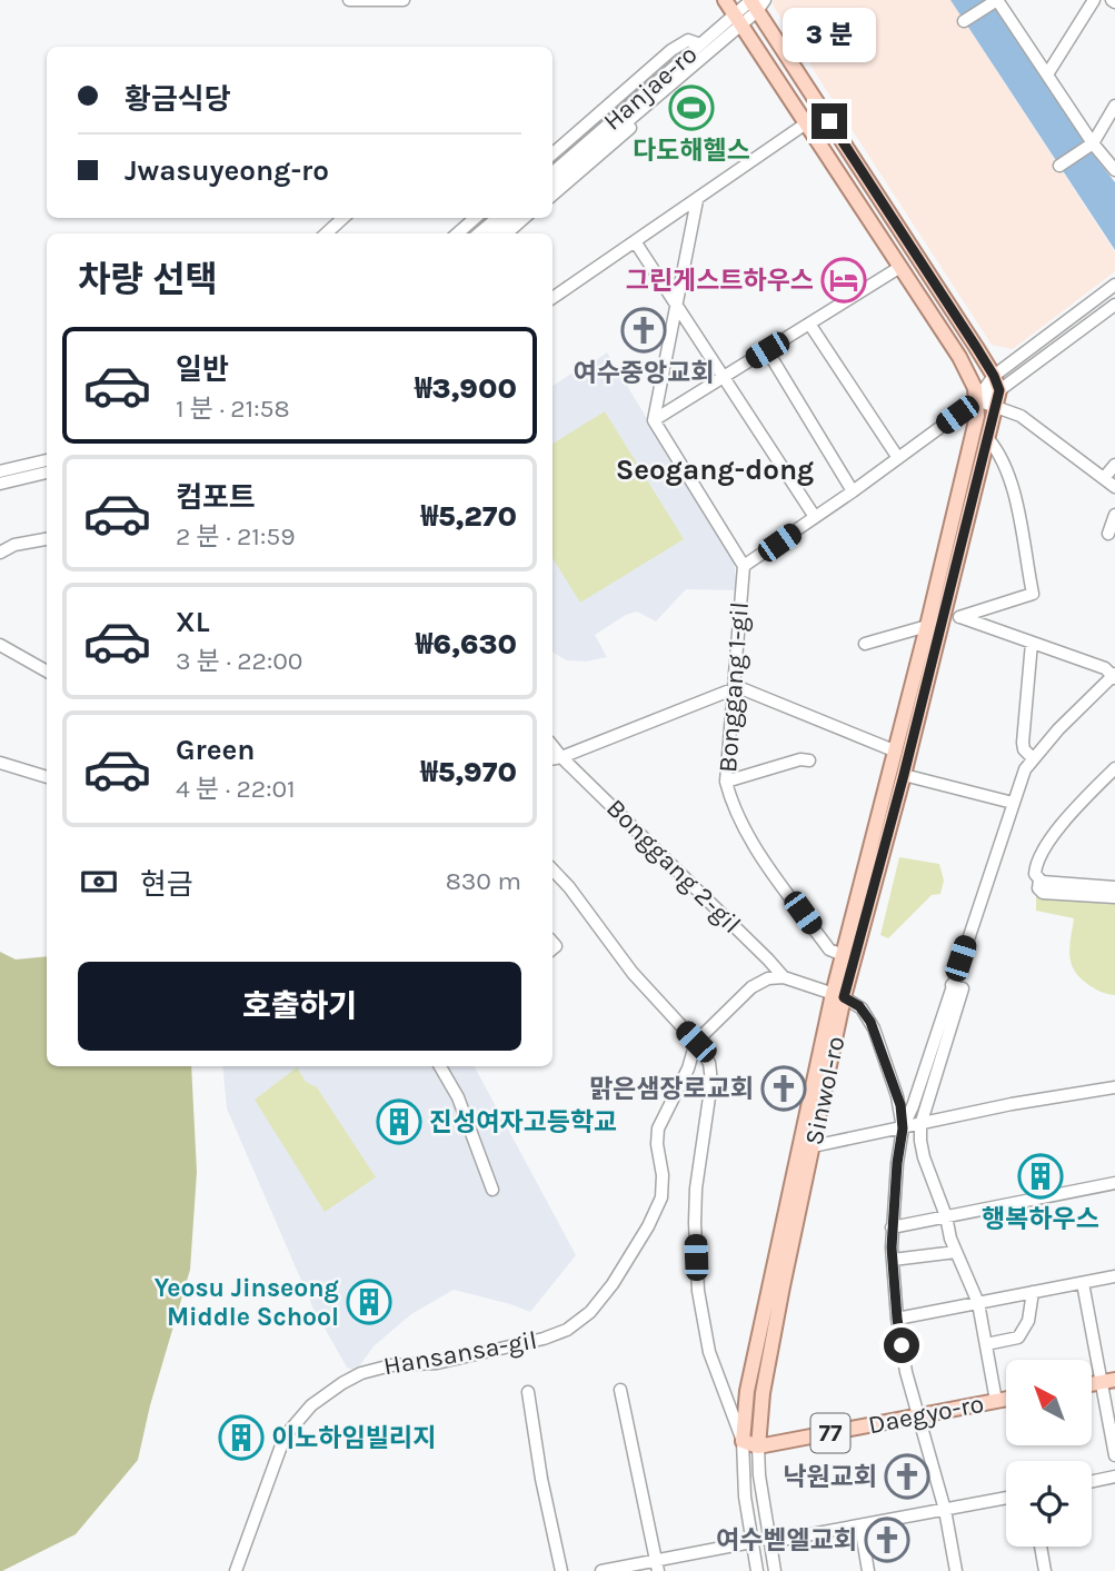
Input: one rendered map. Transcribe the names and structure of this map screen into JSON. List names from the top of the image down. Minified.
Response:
{"streets":{"main road":["Sinwol-ro","Daegyo-ro","77"],"street":["Hanjae-ro","Bonggang 1-gil","Bonggang 2-gil","Hansansa-gil"]},"crossings":[["Bonggang 1-gil","Sinwol-ro"],["Sinwol-ro","Daegyo-ro"]],"districts":["Seogang-dong"],"places":{"sports":["다도해헬스"],"hotel":["그린게스트하우스"],"church":["여수중앙교회","맑은샘장로교회","낙원교회","여수벧엘교회"],"building":["진성여자고등학교","행복하우스","Yeosu Jinseong Middle School","이노하임빌리지"]},"north":"top left","page":{"bubble":"3 분","banner":["황금식당","Jwasuyeong-ro"],"heading":"차량 선택","list":[{"name":"일반","note":"1 분 · 21:58","value":"₩3,900"},{"name":"컴포트","note":"2 분 · 21:59","value":"₩5,270"},{"name":"XL","note":"3 분 · 22:00","value":"₩6,630"},{"name":"Green","note":"4 분 · 22:01","value":"₩5,970"}],"pay":["현금","830 m"],"buttons":"호출하기"}}
